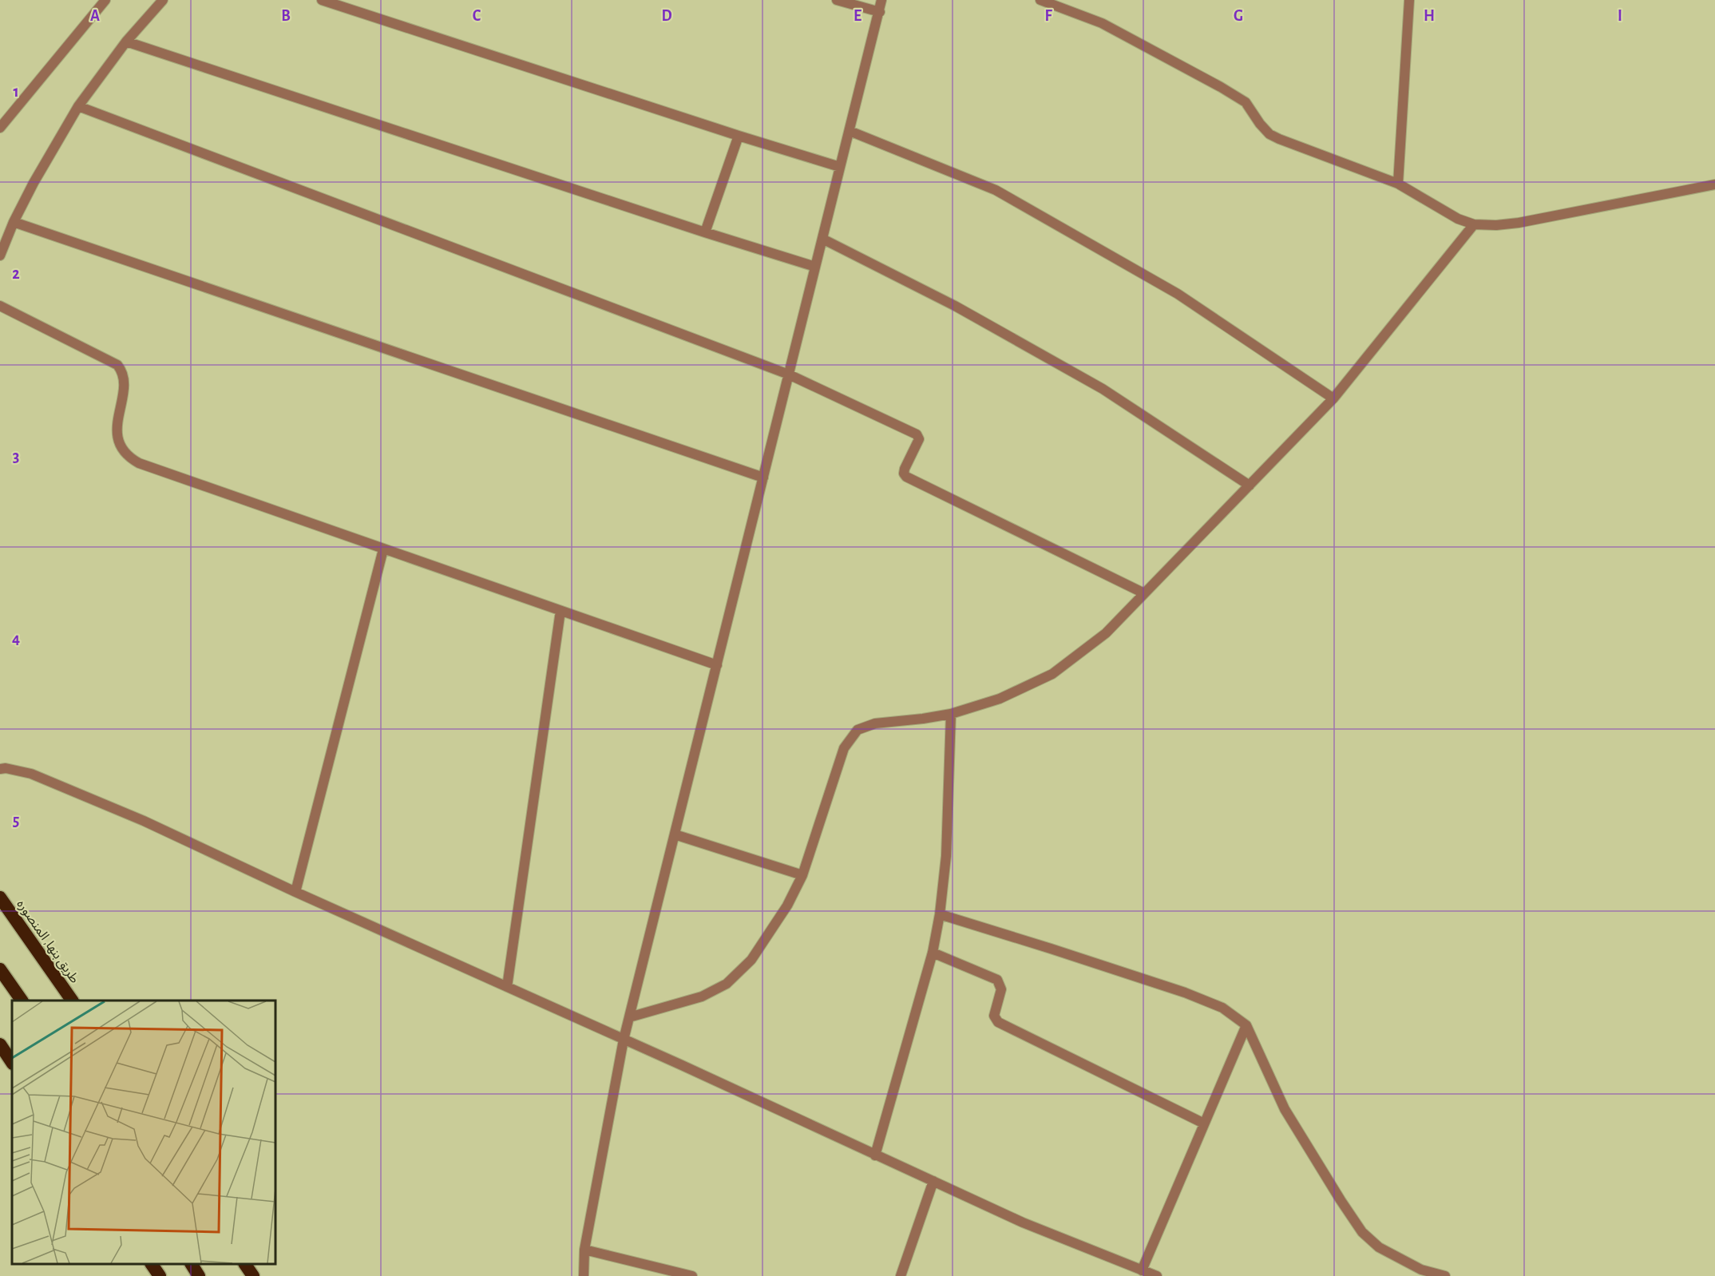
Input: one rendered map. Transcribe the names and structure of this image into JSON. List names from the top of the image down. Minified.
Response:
{"streets":{"highway":["طريق بنها, المنصوره"]},"grid":{"columns":["A","B","C","D","E","F","G","H","I"],"rows":["1","2","3","4","5"]}}
